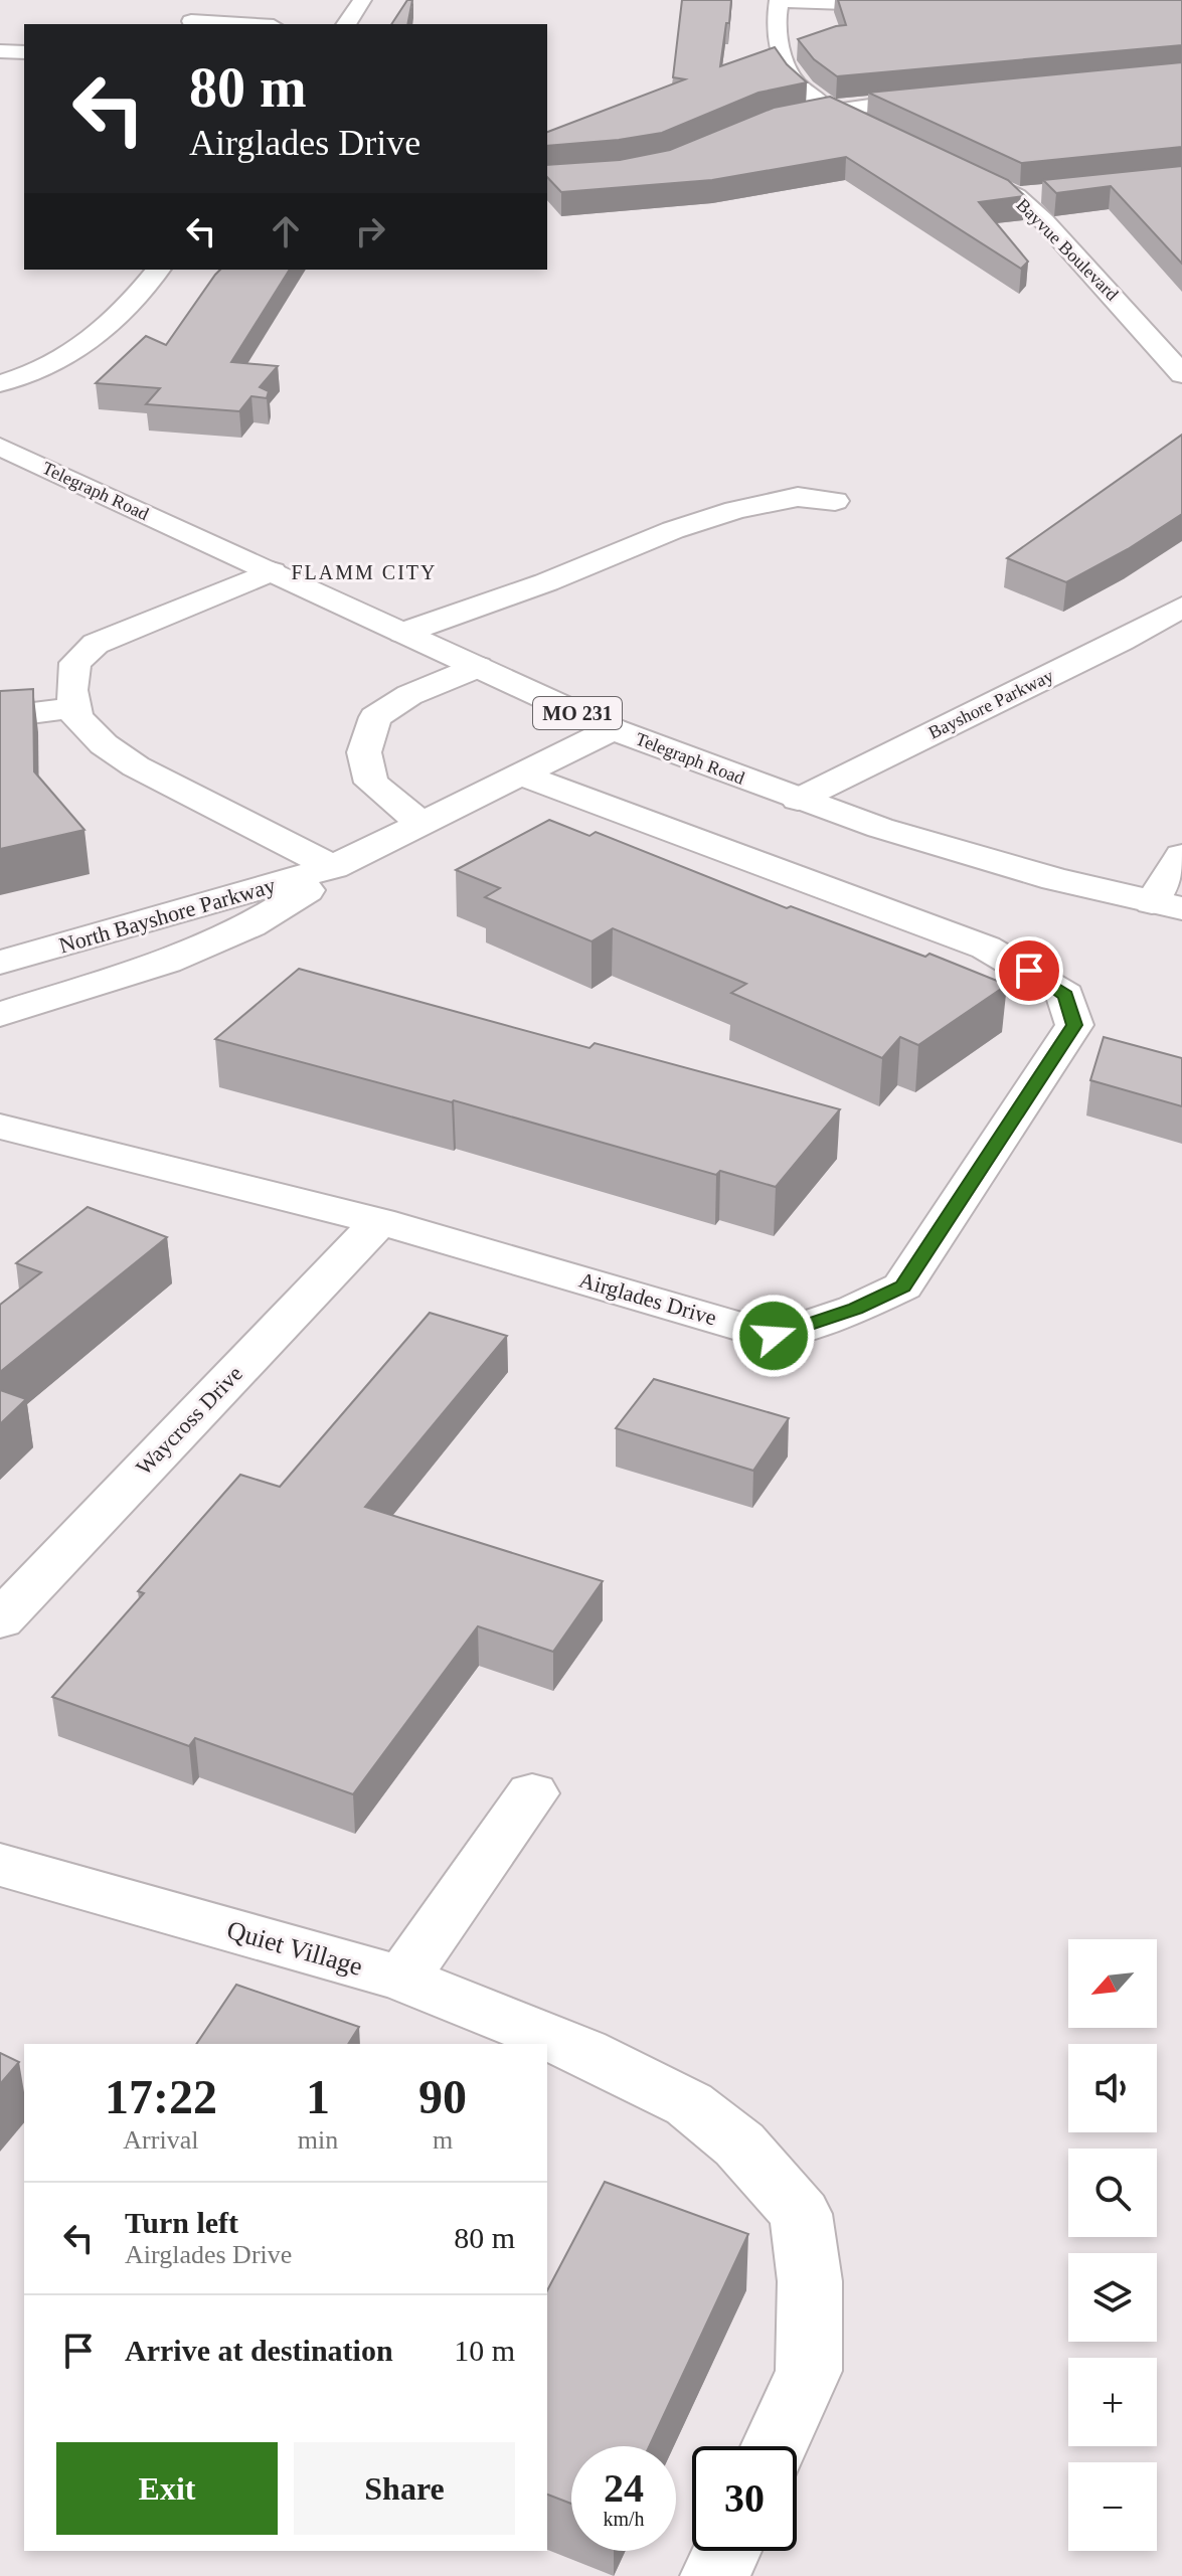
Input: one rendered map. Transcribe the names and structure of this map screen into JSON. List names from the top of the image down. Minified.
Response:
{"streets":{"street":["Bayvue Boulevard","Telegraph Road","Bayshore Parkway","MO 231","North Bayshore Parkway","Airglades Drive","Waycross Drive","Quiet Village"]},"crossings":[["Telegraph Road","Bayshore Parkway"],["Telegraph Road","North Bayshore Parkway"],["North Bayshore Parkway","Airglades Drive"],["Airglades Drive","Waycross Drive"]],"districts":["FLAMM CITY"],"north":"bottom left","page":{"turn":["80 m","Airglades Drive"],"map_buttons":["+","−"],"eta":["17:22","Arrival","1","min","90","m"],"list":[{"name":"Turn left","note":"Airglades Drive","value":"80 m"},{"name":"Arrive at destination","value":"10 m"}],"buttons":["Exit","Share"],"speed":"24 km/h","limit":"30"}}
